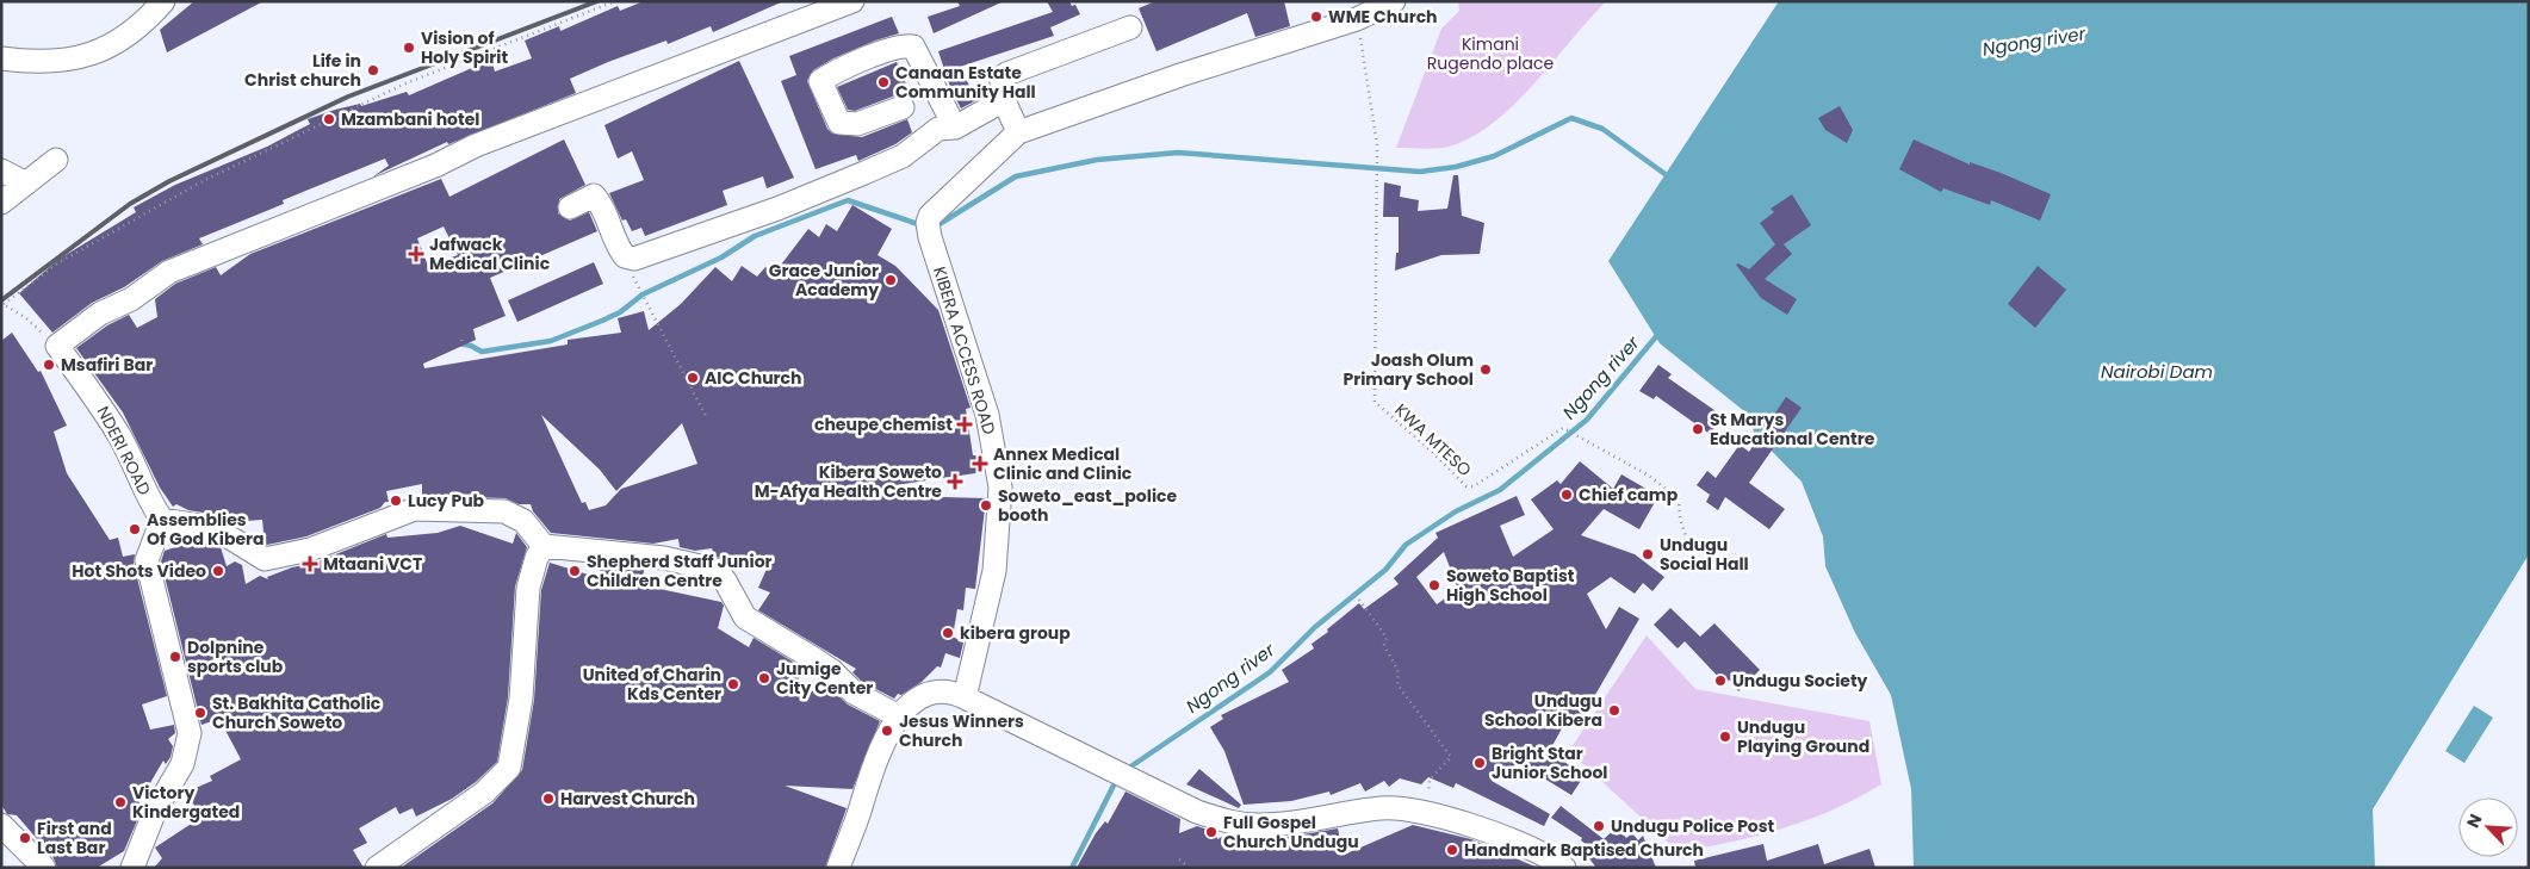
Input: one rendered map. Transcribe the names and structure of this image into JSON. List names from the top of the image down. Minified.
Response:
{"streets":{"street":["KIBERA ACCESS ROAD","NDERI ROAD"],"path":["KWA MTESO"]},"crossings":[["KIBERA ACCESS ROAD","KWA MTESO"]],"water":["Ngong river","Nairobi Dam"],"parks":["Kimani Rugendo place"],"places":{"other":["WME Church","Vision of Holy Spirit","Life in Christ church","Canaan Estate Community Hall","Mzambani hotel","Grace Junior Academy","Msafiri Bar","Joash Olum Primary School","AIC Church","St Marys Educational Centre","Chief camp","Lucy Pub","Soweto_east_police booth","Assemblies Of God Kibera","Undugu Social Hall","Hot Shots Video","Shepherd Staff Junior Children Centre","Soweto Baptist High School","kibera group","Dolpnine sports club","Jumige City Center","Undugu Society","United of Charin Kds Center","Undugu School Kibera","St. Bakhita Catholic Church Soweto","Jesus Winners Church","Undugu Playing Ground","Bright Star Junior School","Harvest Church","Victory Kindergated","Undugu Police Post","Full Gospel Church Undugu","First and Last Bar","Handmark Baptised Church"],"health":["Jafwack Medical Clinic","cheupe chemist","Annex Medical Clinic and Clinic","Kibera Soweto M-Afya Health Centre","Mtaani VCT"]},"north":"top left"}
